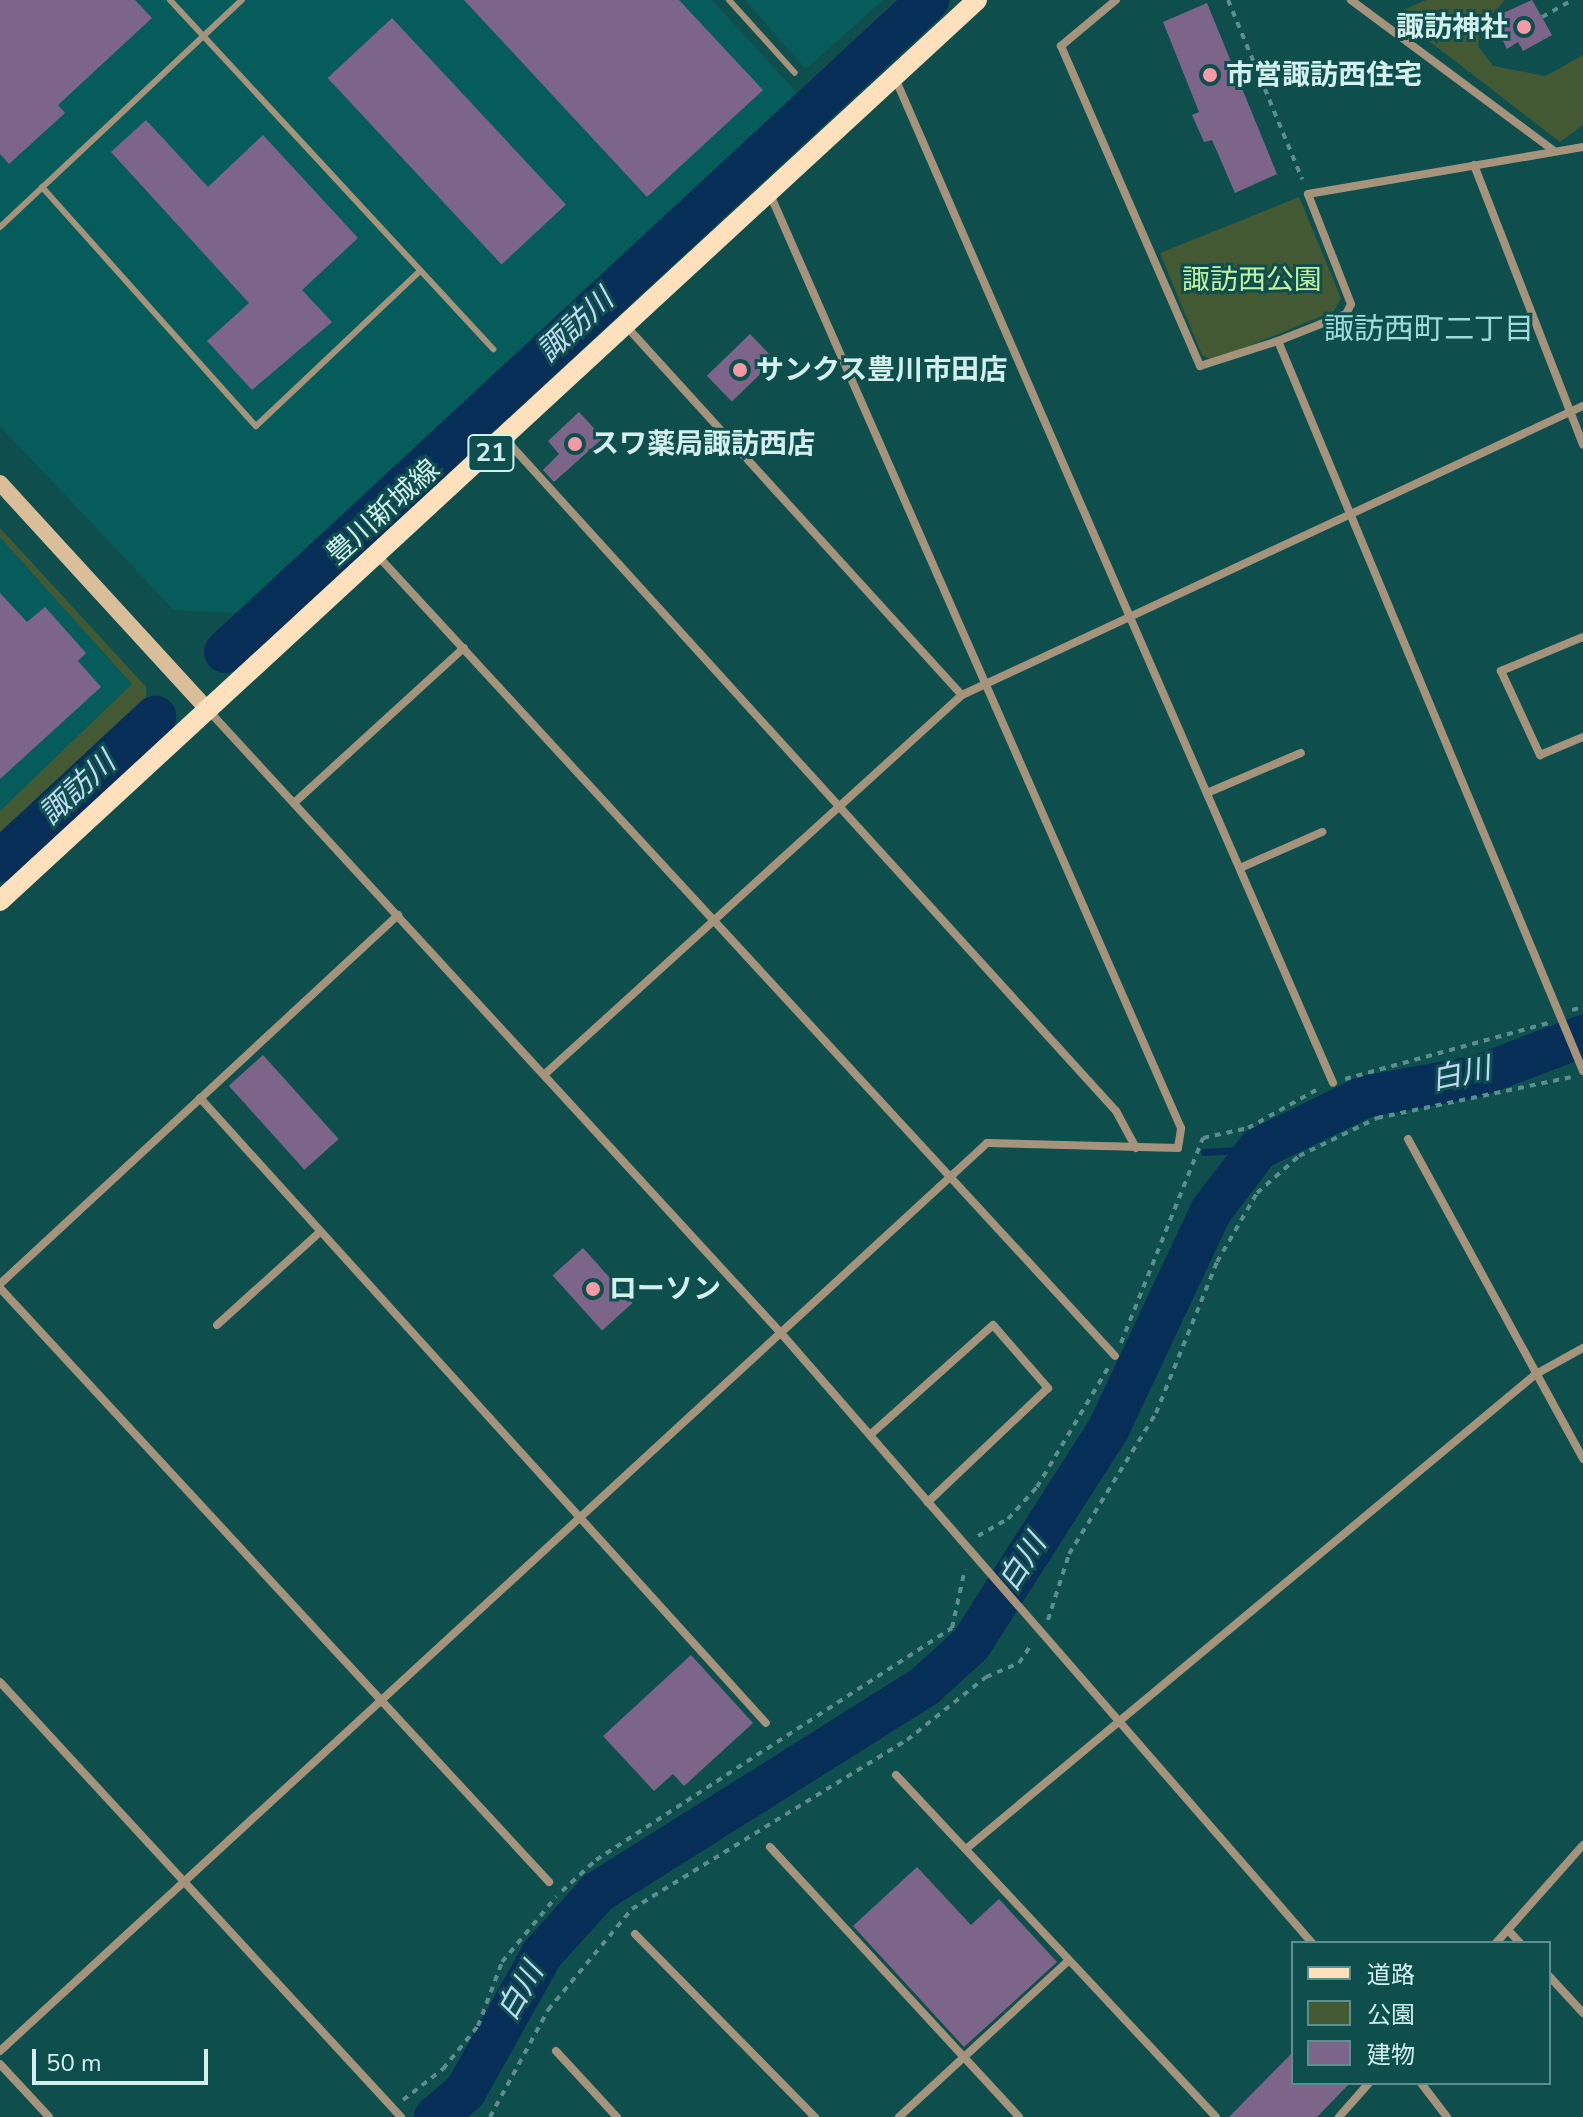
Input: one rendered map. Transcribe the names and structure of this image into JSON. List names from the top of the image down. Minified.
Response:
{"streets":{"main road":["21","豊川新城線"]},"districts":["諏訪西町二丁目"],"water":["諏訪川","白川"],"parks":["諏訪西公園"],"places":["諏訪神社","市営諏訪西住宅","サンクス豊川市田店","スワ薬局諏訪西店","ローソン"],"legend":["道路","公園","建物"],"scale_bar":"50 m"}
